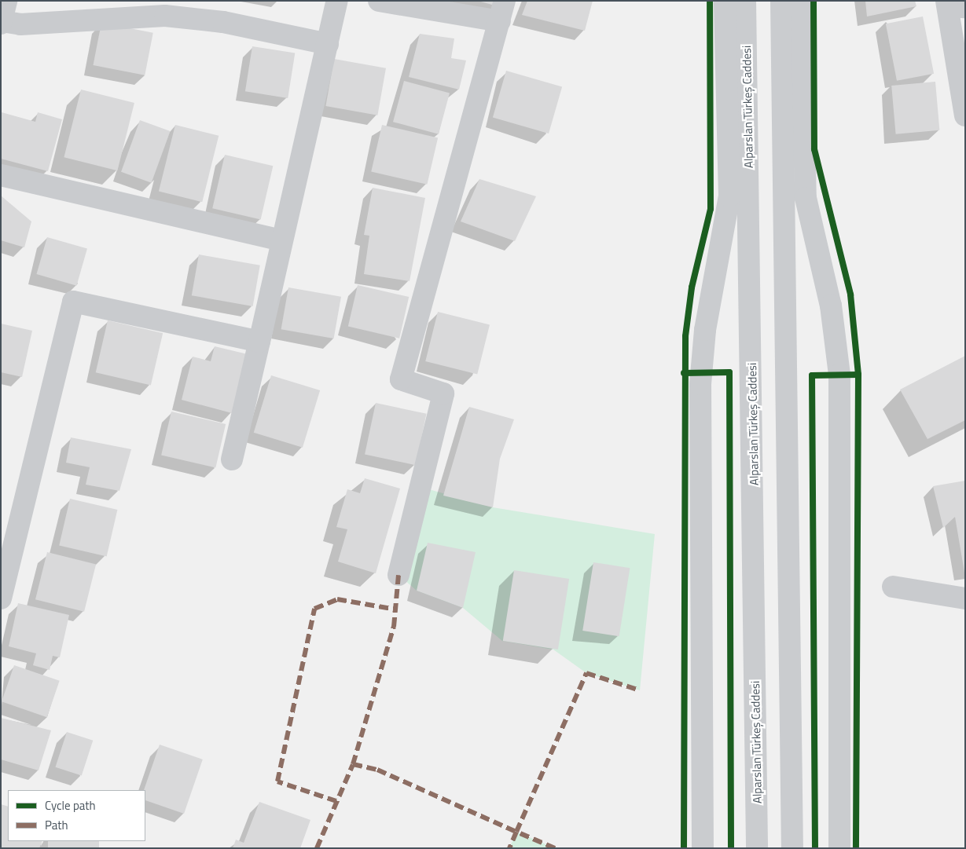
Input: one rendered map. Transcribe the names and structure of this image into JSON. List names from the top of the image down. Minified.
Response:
{"streets":{"main road":["Alparslan Türkeş Caddesi"]},"legend":["Cycle path","Path"]}
